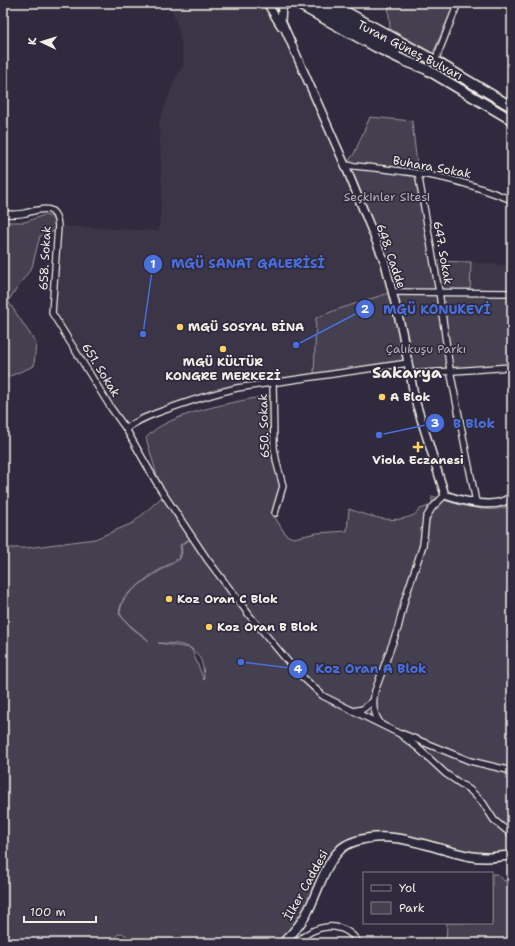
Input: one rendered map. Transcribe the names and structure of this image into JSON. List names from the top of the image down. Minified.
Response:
{"streets":{"main road":["Turan Güneş Bulvarı","İlker Caddesi"],"street":["Buhara Sokak","647. Sokak","648. Cadde","658. Sokak","651. Sokak","650. Sokak"]},"crossings":[["Buhara Sokak","647. Sokak"],["Buhara Sokak","648. Cadde"],["658. Sokak","651. Sokak"]],"districts":["Sakarya"],"parks":["Seçkinler Sitesi","Çalıkuşu Parkı"],"places":{"other":["MGÜ SOSYAL BİNA","MGÜ SANAT GALERİSİ","MGÜ KONUKEVİ","MGÜ KÜLTÜR KONGRE MERKEZİ","A Blok","B Blok","Koz Oran C Blok","Koz Oran B Blok","Koz Oran A Blok"],"health":["Viola Eczanesi"]},"legend":["Yol","Park"],"scale_bar":"100 m","north":"left"}
